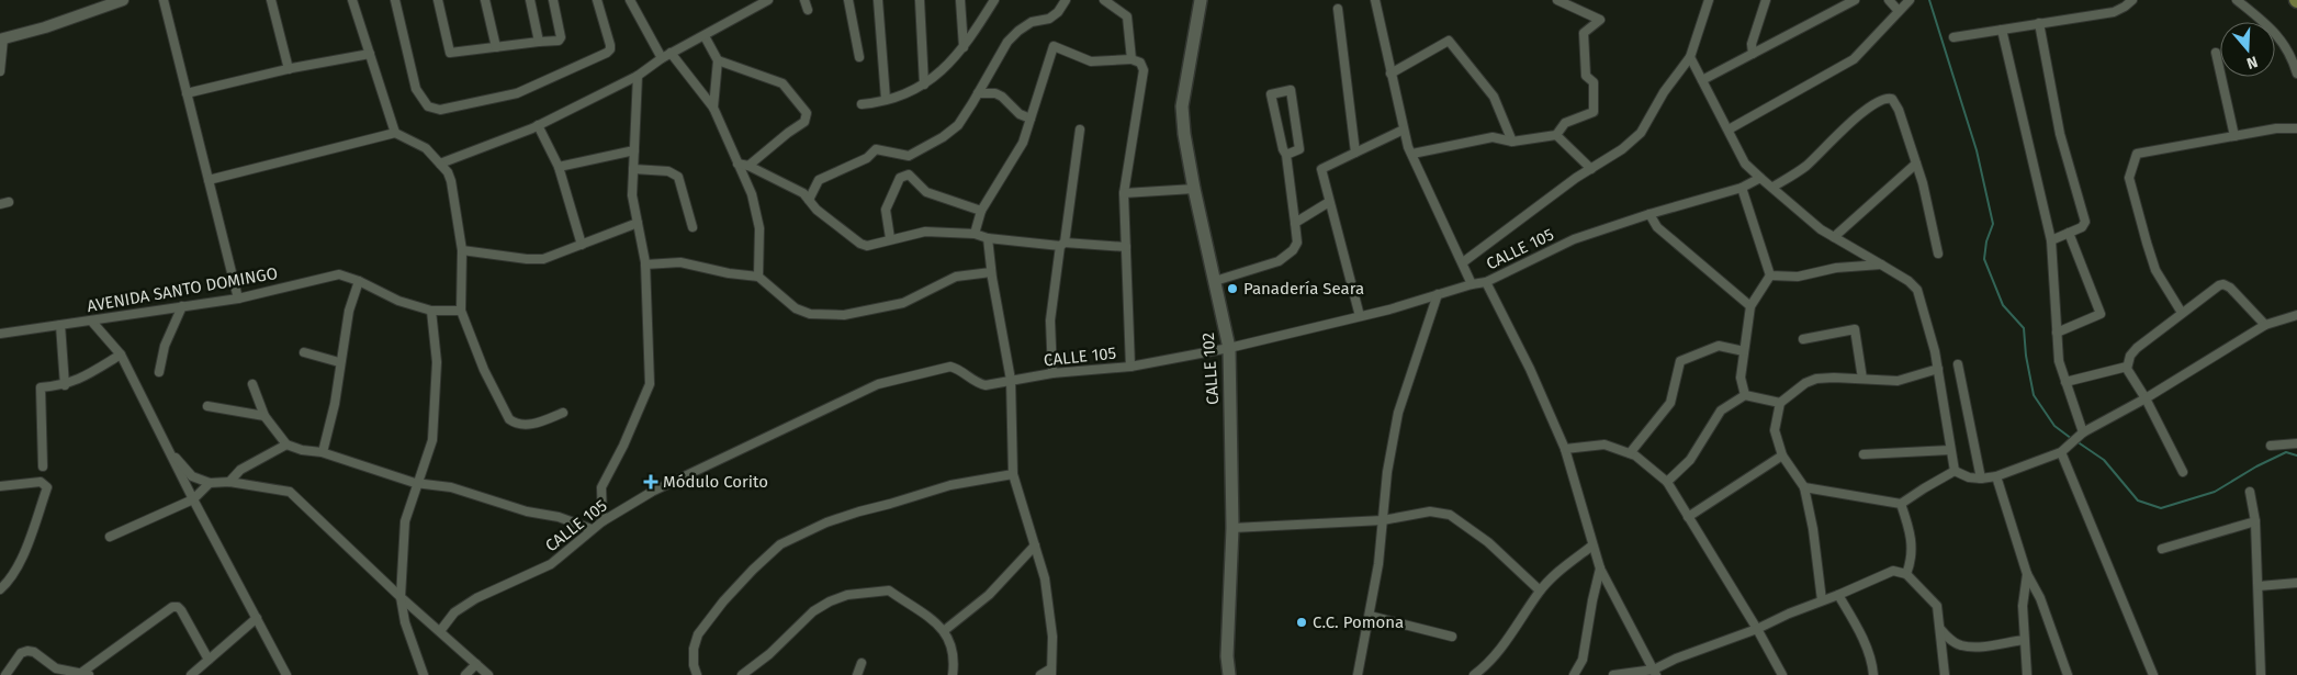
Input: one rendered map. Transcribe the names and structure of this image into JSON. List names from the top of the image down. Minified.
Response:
{"streets":{"main road":["CALLE 102"],"street":["CALLE 105","AVENIDA SANTO DOMINGO"]},"crossings":[["CALLE 105","CALLE 102"]],"places":{"other":["Panadería Seara","C.C. Pomona"],"health":["Módulo Corito"]},"north":"bottom"}
